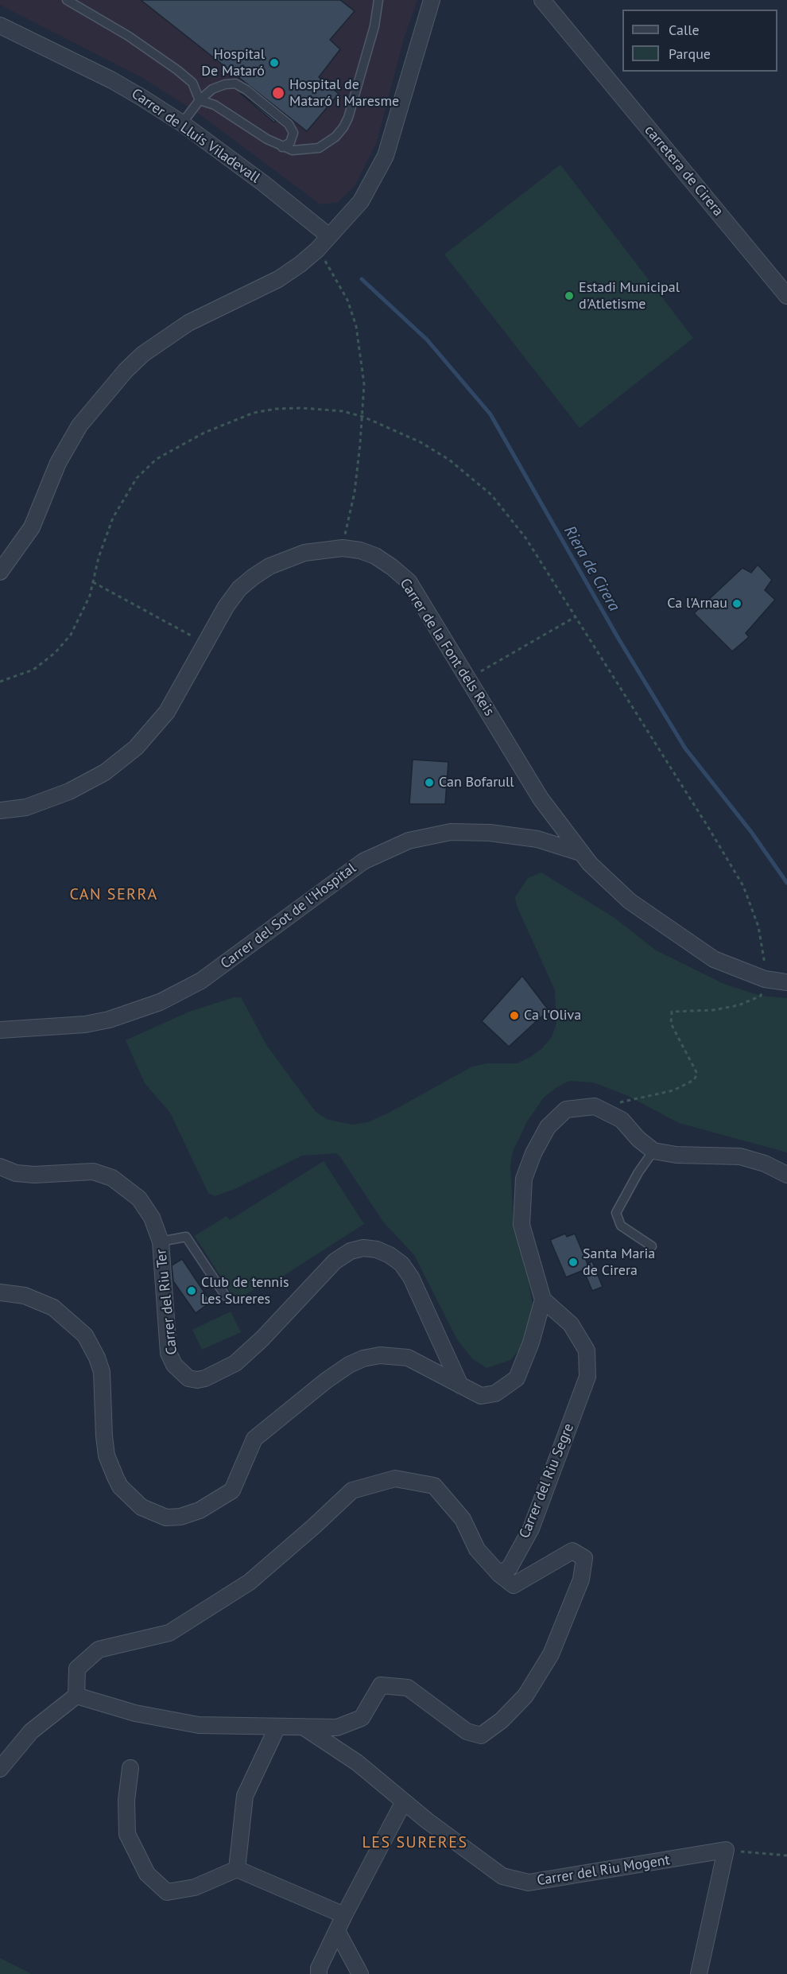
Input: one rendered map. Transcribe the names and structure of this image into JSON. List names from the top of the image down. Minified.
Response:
{"streets":{"street":["Carrer de Lluís Viladevall","carretera de Cirera","Carrer de la Font dels Reis","Carrer del Sot de l'Hospital","Carrer del Riu Ter","Carrer del Riu Segre","Carrer del Riu Mogent"]},"crossings":[["Carrer de la Font dels Reis","Carrer del Sot de l'Hospital"]],"districts":["CAN SERRA","LES SURERES"],"water":["Riera de Cirera"],"places":["Hospital De Mataró","Hospital de Mataró i Maresme","Estadi Municipal d'Atletisme","Ca l'Arnau","Can Bofarull","Ca l'Oliva","Santa Maria de Cirera","Club de tennis Les Sureres"],"legend":["Calle","Parque"]}
